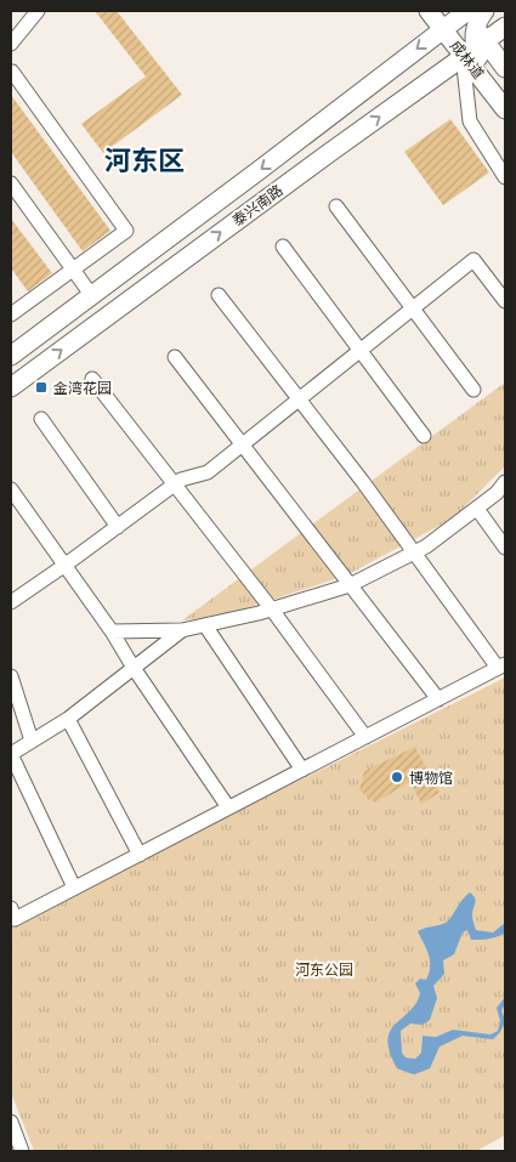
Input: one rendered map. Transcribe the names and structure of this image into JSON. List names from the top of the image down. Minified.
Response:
{"streets":{"main road":["成林道","泰兴南路"]},"crossings":[["成林道","泰兴南路"]],"districts":["河东区"],"parks":["河东公园"],"places":{"transit":["金湾花园"],"other":["博物馆"]}}
